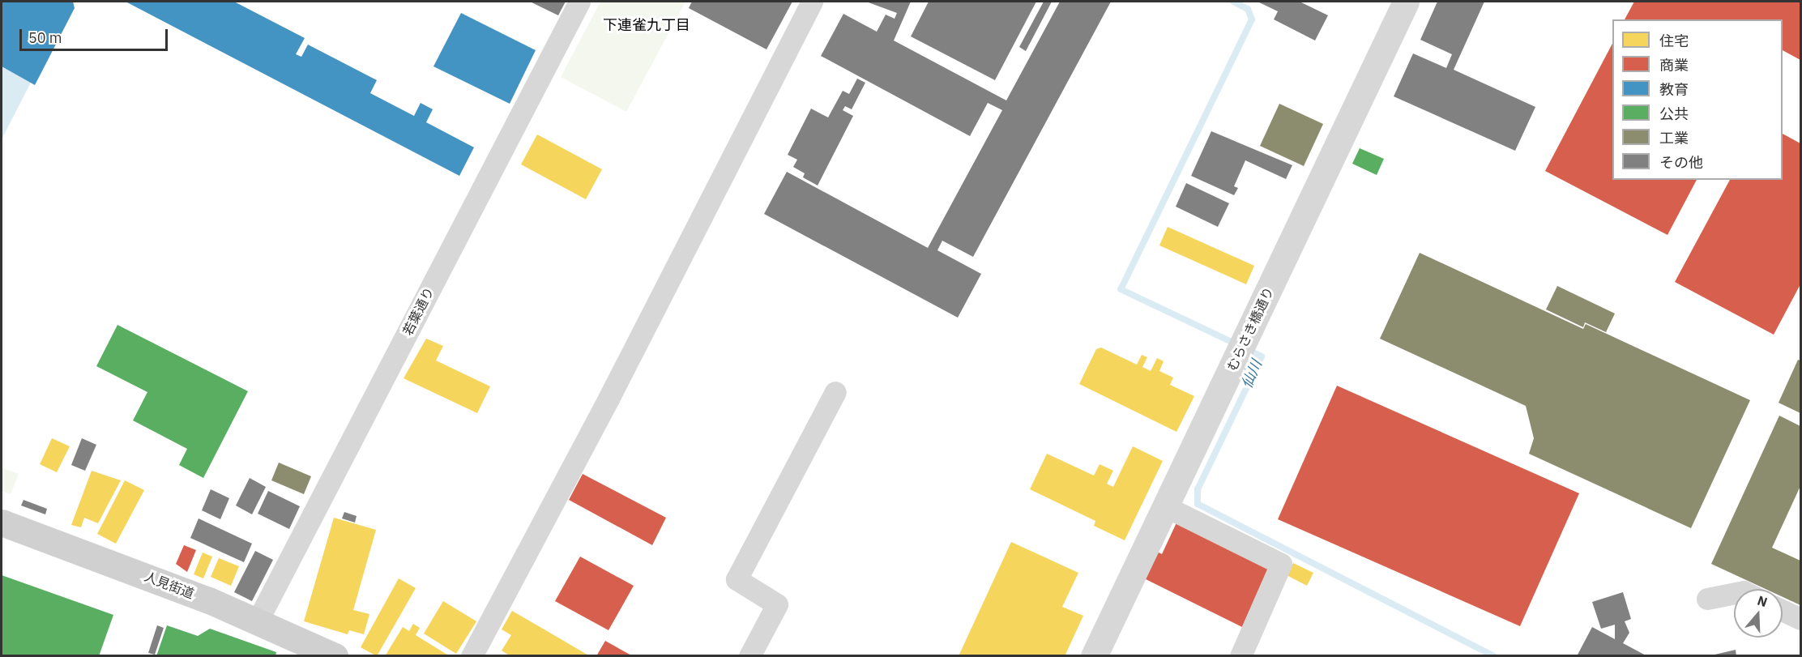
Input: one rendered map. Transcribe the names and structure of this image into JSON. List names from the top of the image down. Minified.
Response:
{"streets":{"main road":["人見街道"],"street":["若葉通り","むらさき橋通り"]},"crossings":[["若葉通り","人見街道"]],"districts":["下連雀九丁目"],"water":["仙川"],"legend":["住宅","商業","教育","公共","工業","その他"],"scale_bar":"50 m","north":"top"}
